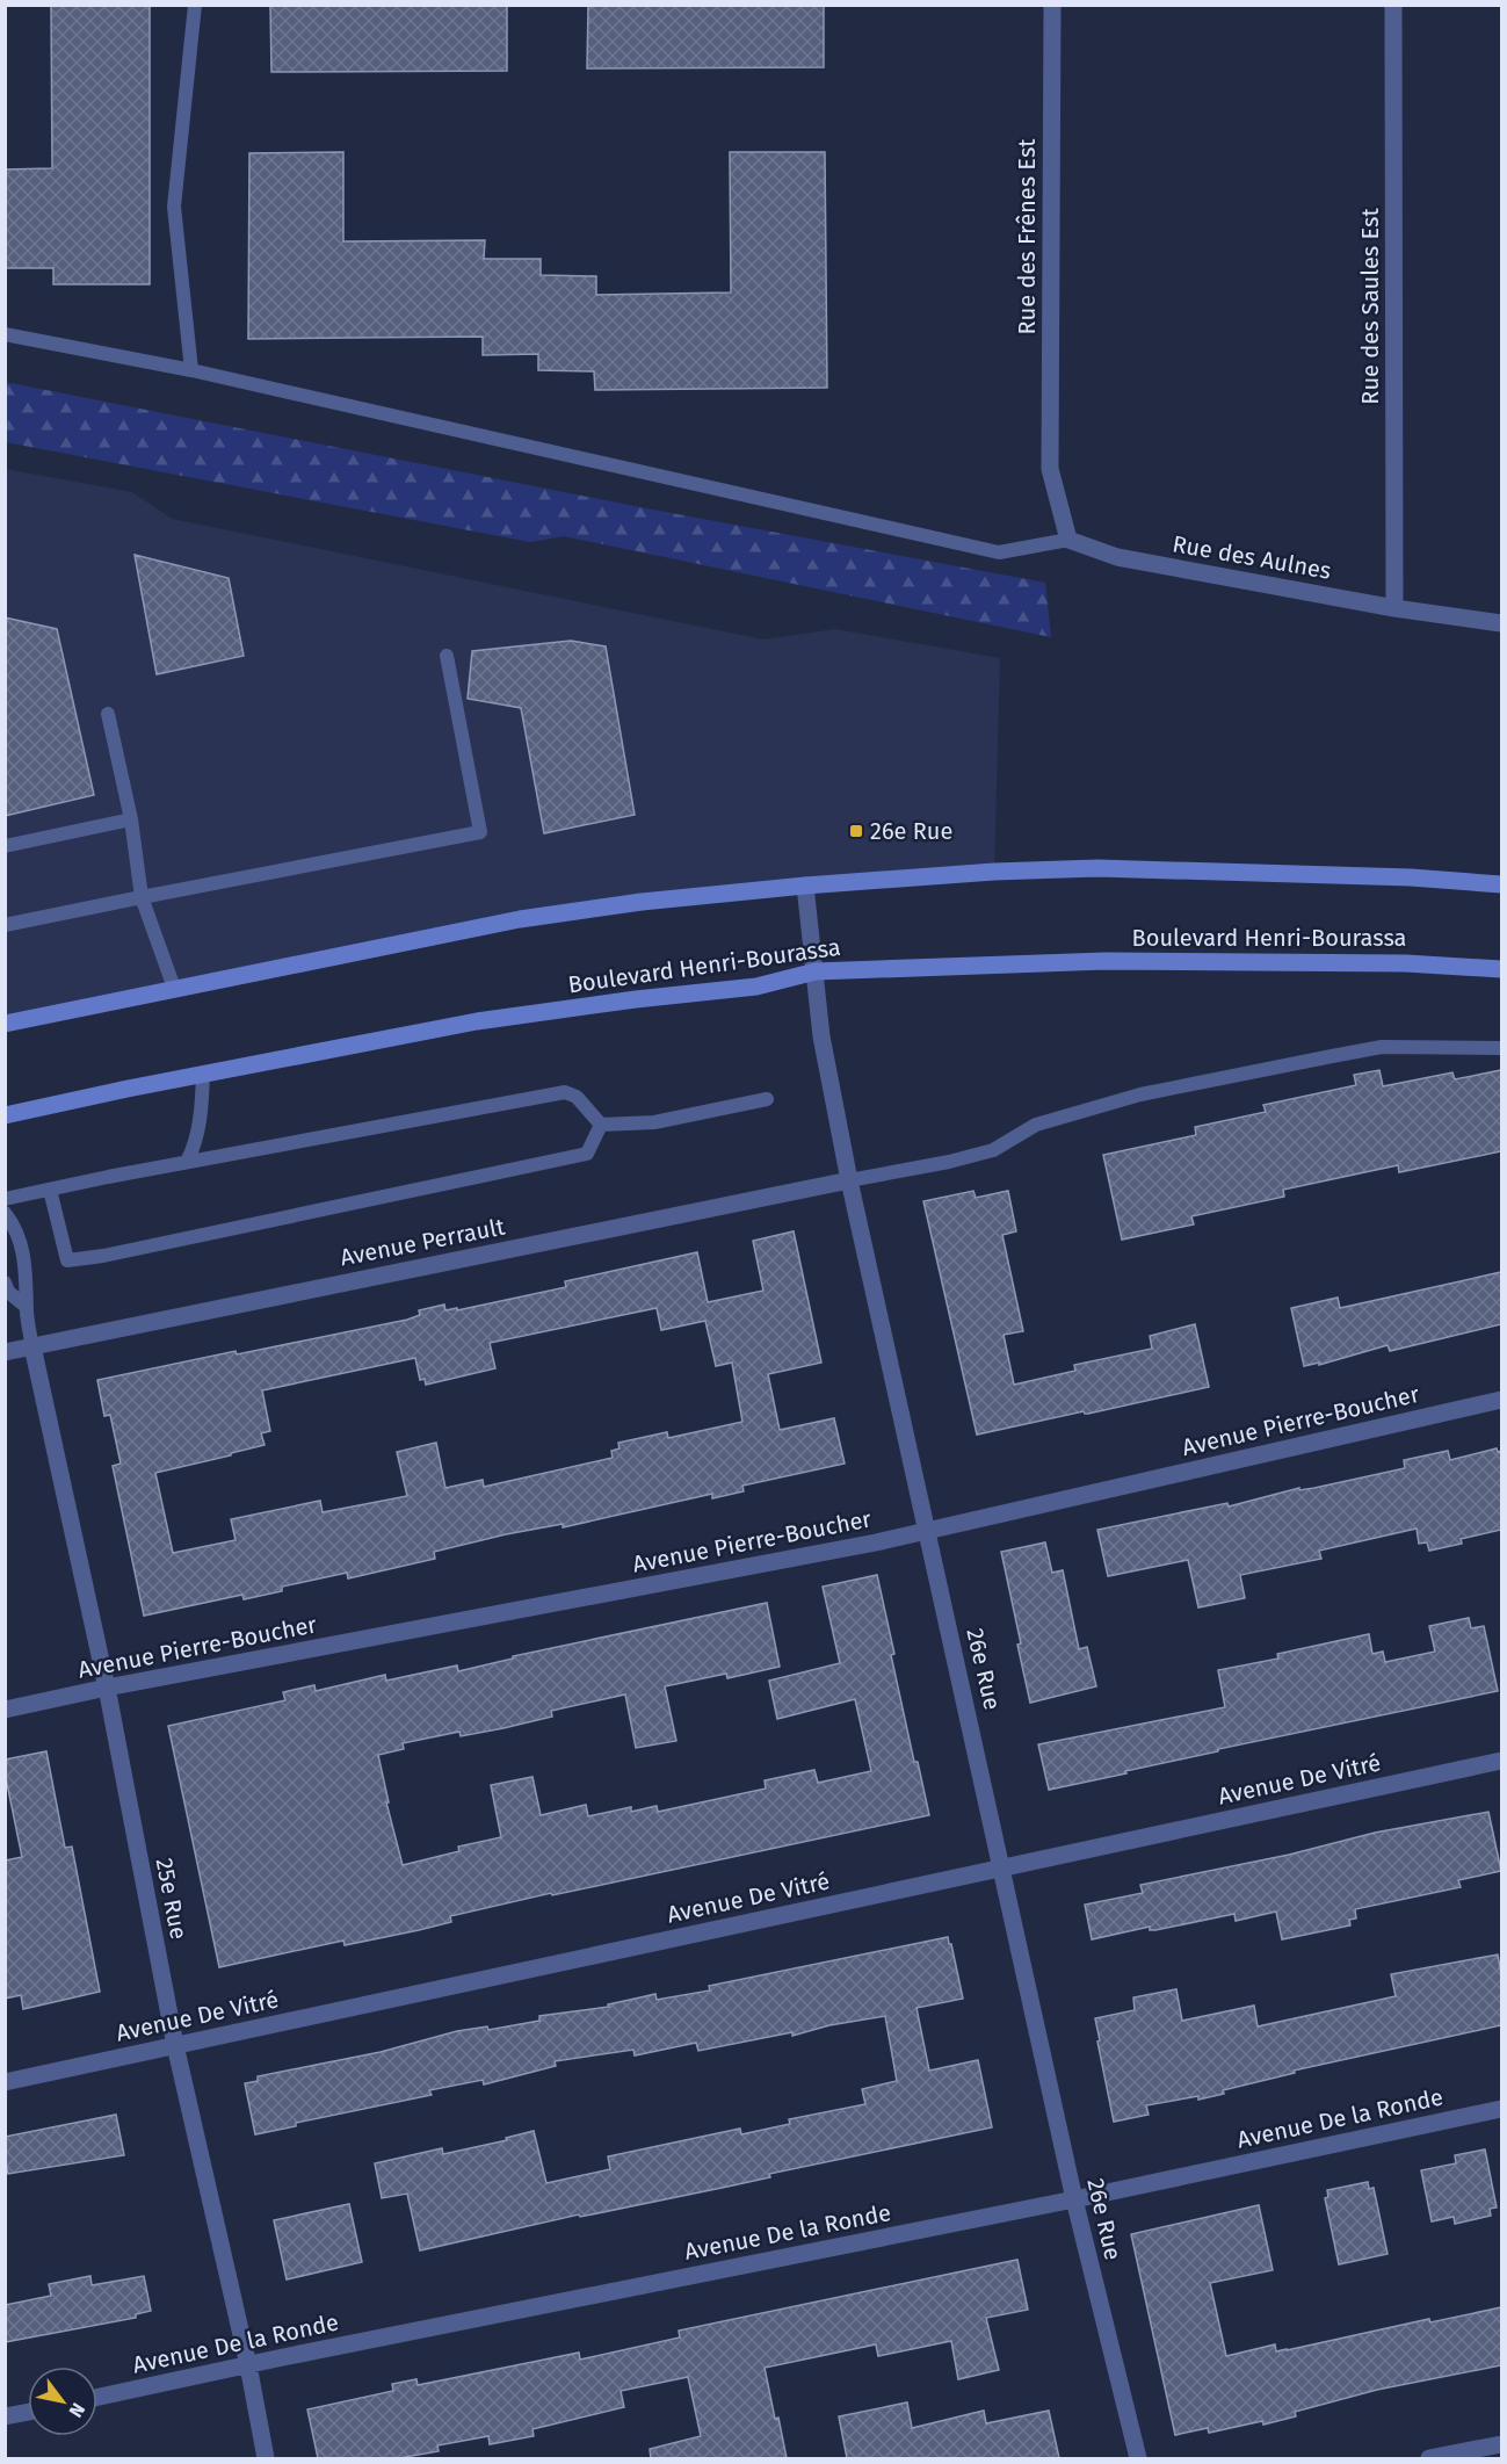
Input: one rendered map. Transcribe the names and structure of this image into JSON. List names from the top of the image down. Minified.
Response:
{"streets":{"main road":["Boulevard Henri-Bourassa"],"street":["Rue des Frênes Est","Rue des Saules Est","Rue des Aulnes","Avenue Perrault","Avenue Pierre-Boucher","26e Rue","Avenue De Vitré","25e Rue","Avenue De la Ronde"]},"crossings":[["Rue des Frênes Est","Rue des Aulnes"],["Rue des Saules Est","Rue des Aulnes"],["Boulevard Henri-Bourassa","26e Rue"],["Avenue Perrault","26e Rue"],["Avenue Perrault","25e Rue"],["Avenue Pierre-Boucher","26e Rue"],["Avenue Pierre-Boucher","25e Rue"],["26e Rue","Avenue De Vitré"],["26e Rue","Avenue De la Ronde"],["Avenue De Vitré","25e Rue"],["25e Rue","Avenue De la Ronde"]],"places":{"transit":["26e Rue"]},"north":"bottom right"}
